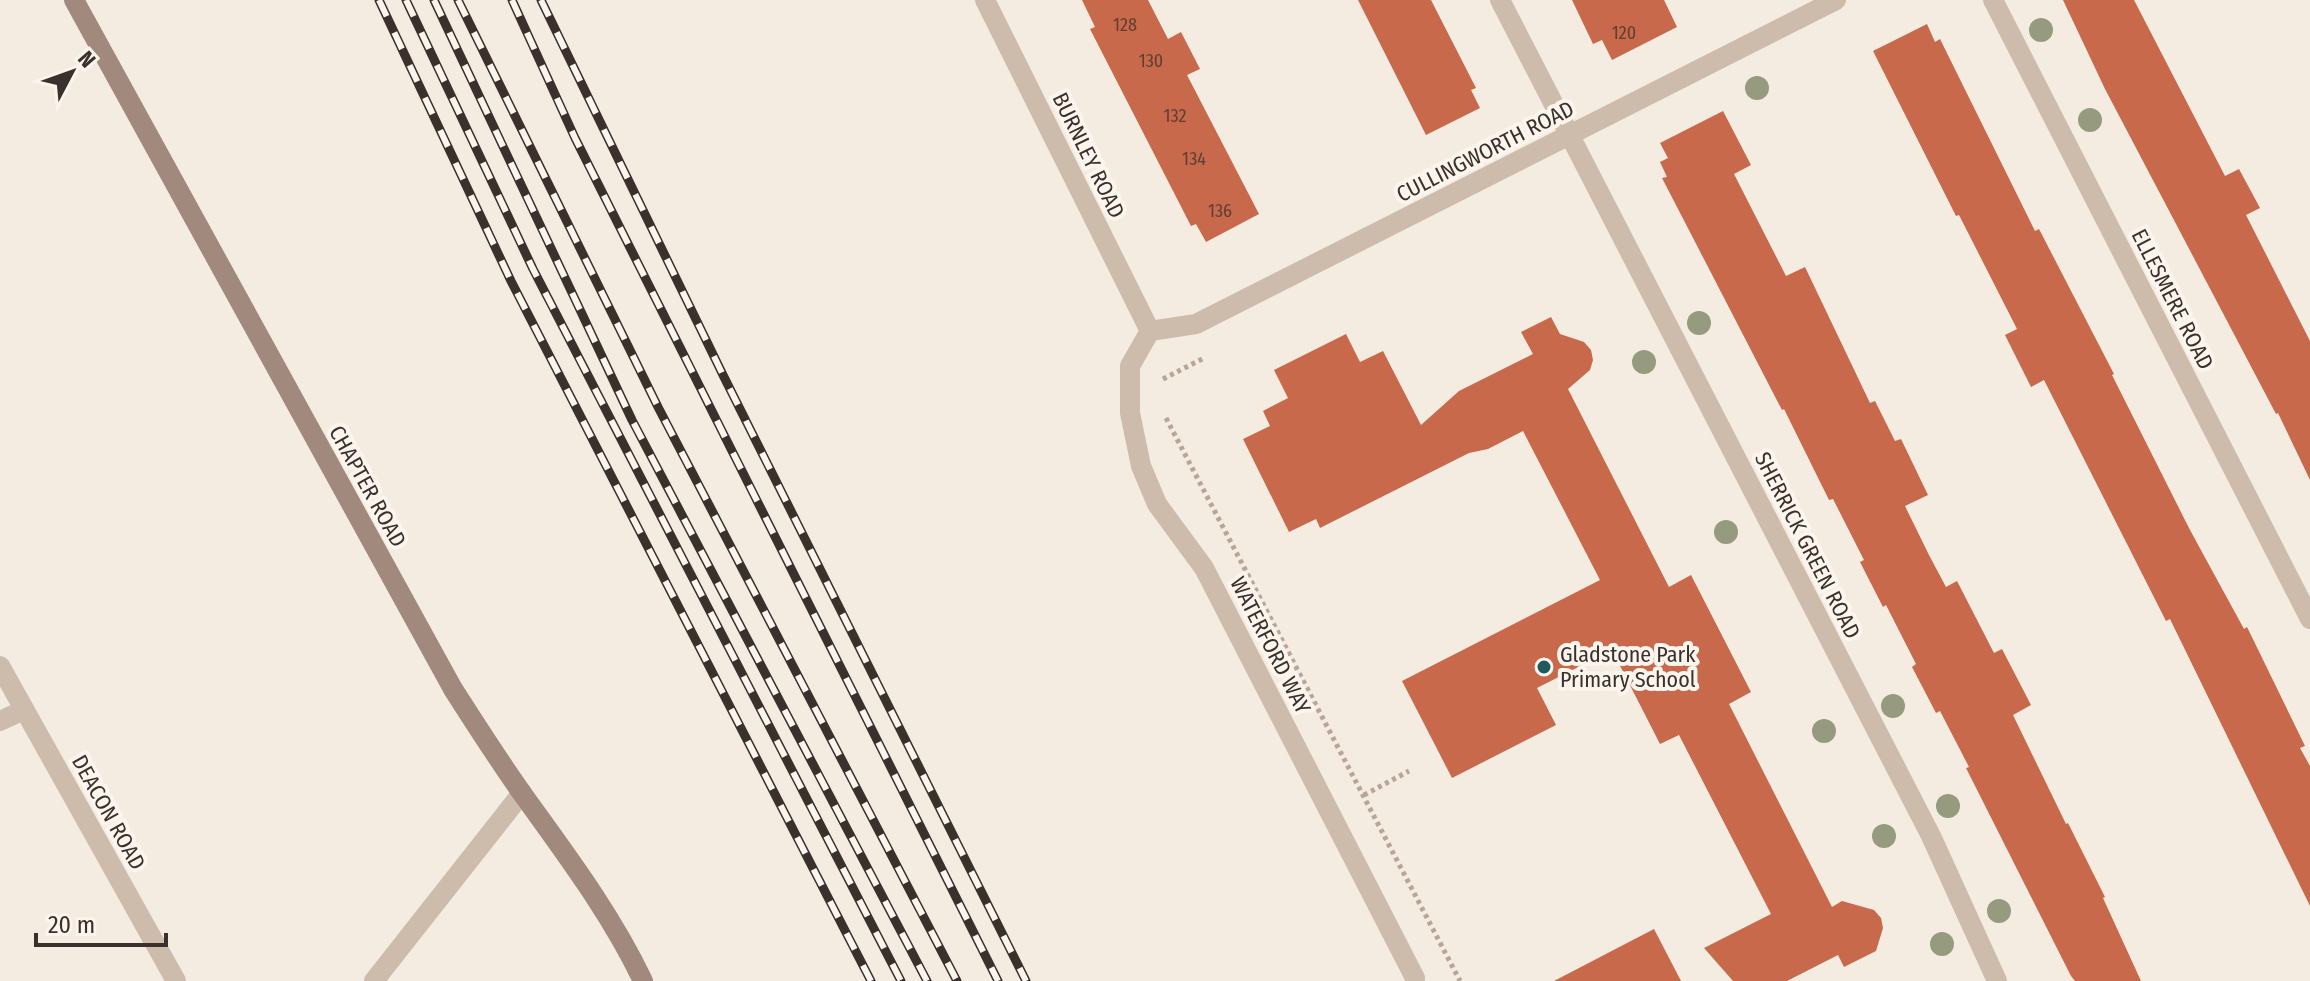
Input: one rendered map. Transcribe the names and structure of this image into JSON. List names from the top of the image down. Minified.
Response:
{"streets":{"street":["CULLINGWORTH ROAD","BURNLEY ROAD","ELLESMERE ROAD","CHAPTER ROAD","SHERRICK GREEN ROAD","WATERFORD WAY","DEACON ROAD"]},"crossings":[["CULLINGWORTH ROAD","BURNLEY ROAD"],["CULLINGWORTH ROAD","SHERRICK GREEN ROAD"],["CULLINGWORTH ROAD","WATERFORD WAY"],["BURNLEY ROAD","WATERFORD WAY"]],"places":["Gladstone Park Primary School"],"house_numbers":["128","120","130","132","134","136"],"scale_bar":"20 m","north":"top right"}
